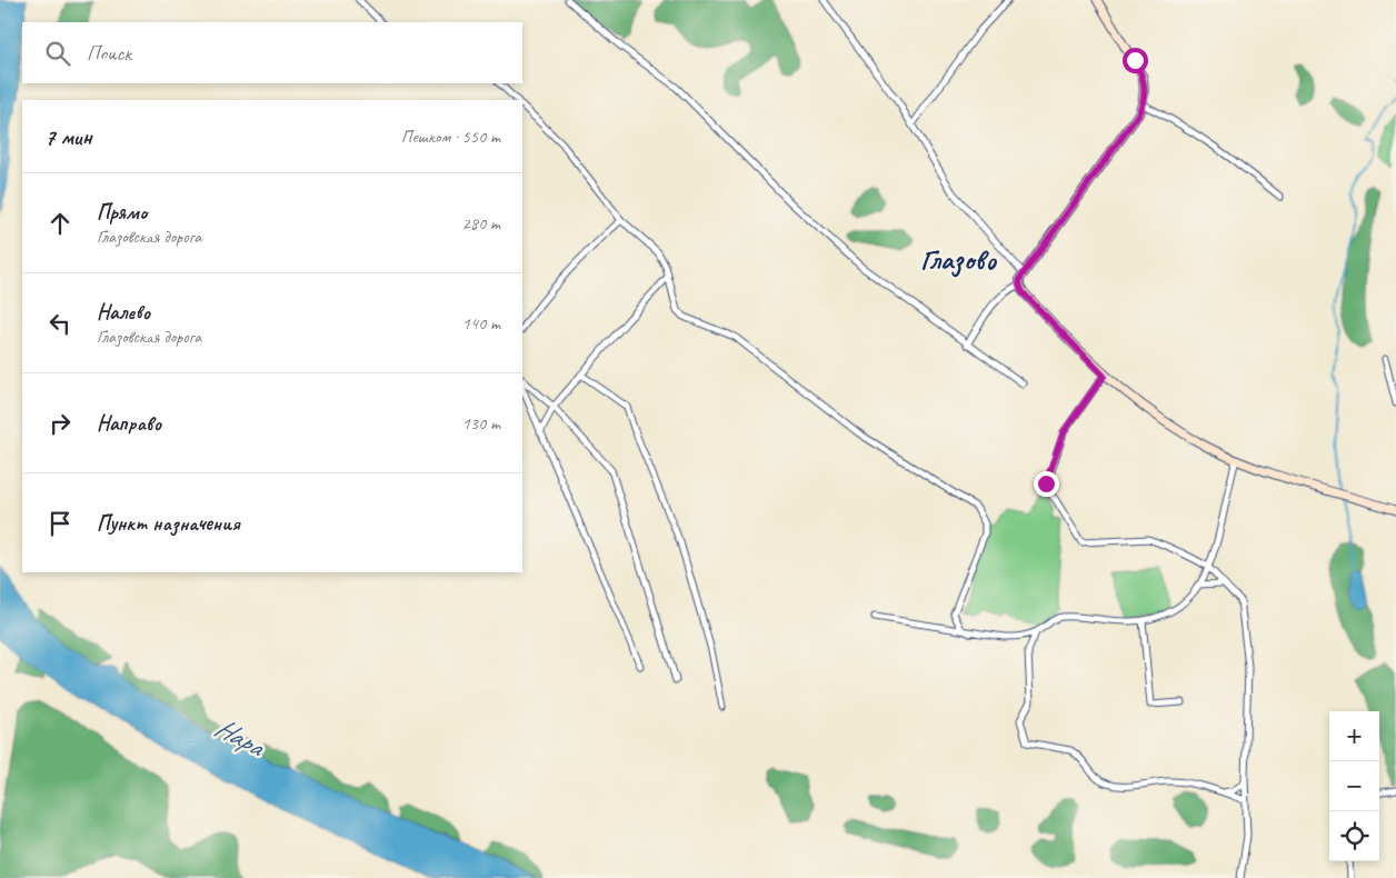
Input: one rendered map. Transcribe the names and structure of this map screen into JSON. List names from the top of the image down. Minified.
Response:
{"districts":["Глазово"],"water":["Нара"],"page":{"search":"Поиск","heading":["7 мин","Пешком · 550 m"],"list":[["Прямо","Глазовская дорога","280 m"],["Налево","Глазовская дорога","140 m"],["Направо","130 m"],"Пункт назначения"],"map_buttons":["+","−"]}}
